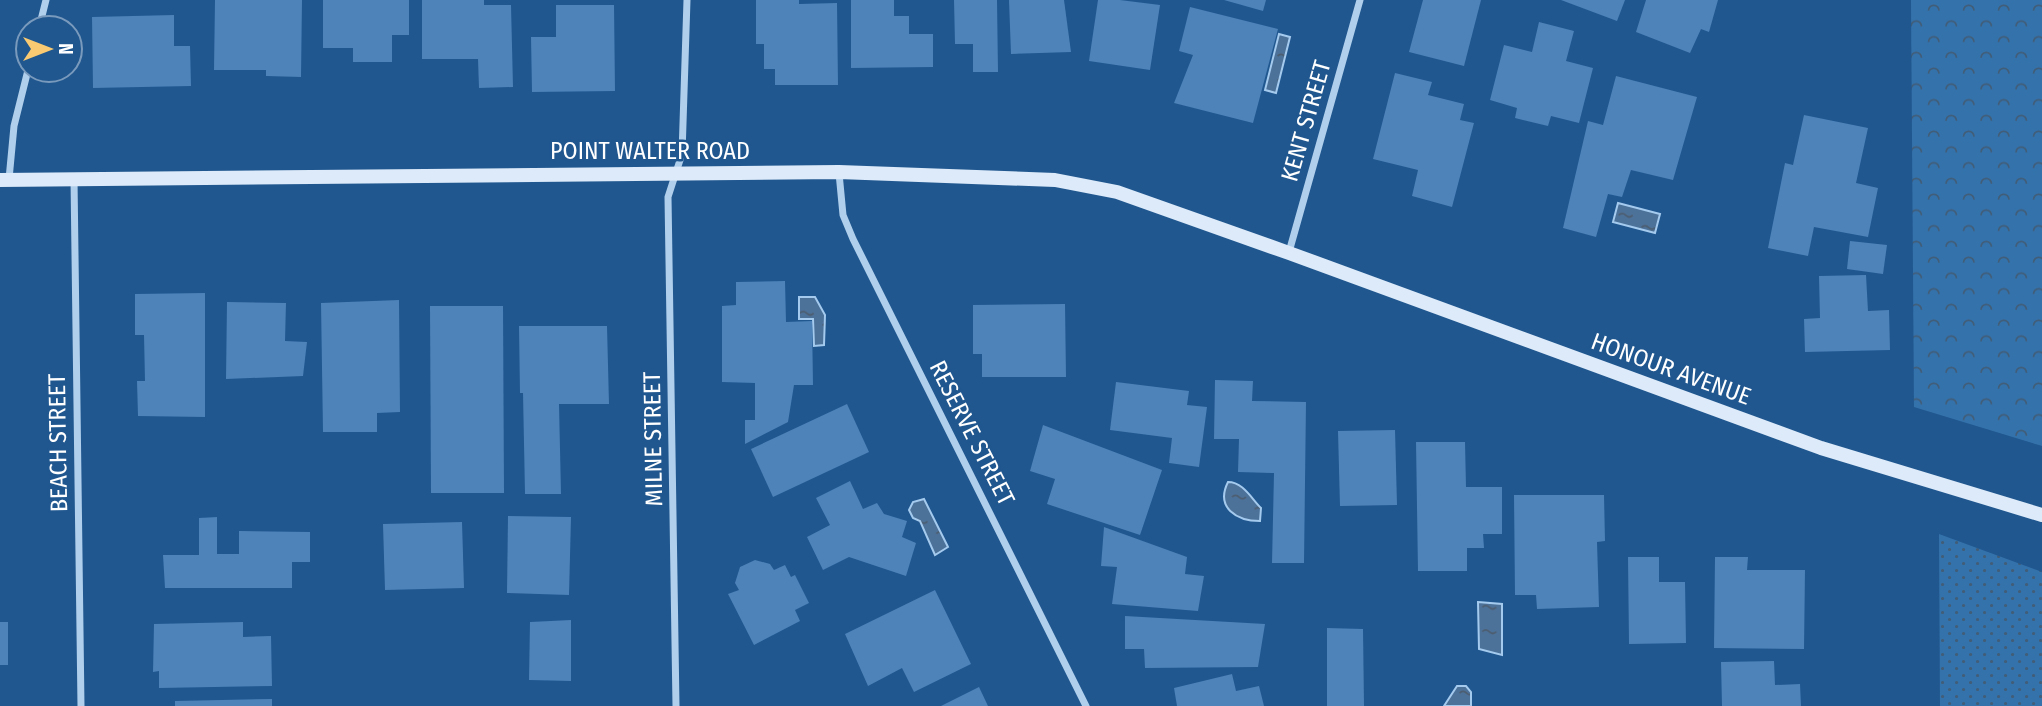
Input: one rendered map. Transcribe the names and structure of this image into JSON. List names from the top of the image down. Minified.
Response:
{"streets":{"street":["KENT STREET","POINT WALTER ROAD","HONOUR AVENUE","RESERVE STREET","MILNE STREET","BEACH STREET"]},"crossings":[["KENT STREET","POINT WALTER ROAD"],["KENT STREET","HONOUR AVENUE"],["POINT WALTER ROAD","HONOUR AVENUE"],["POINT WALTER ROAD","RESERVE STREET"],["POINT WALTER ROAD","MILNE STREET"],["POINT WALTER ROAD","BEACH STREET"]],"north":"right"}
